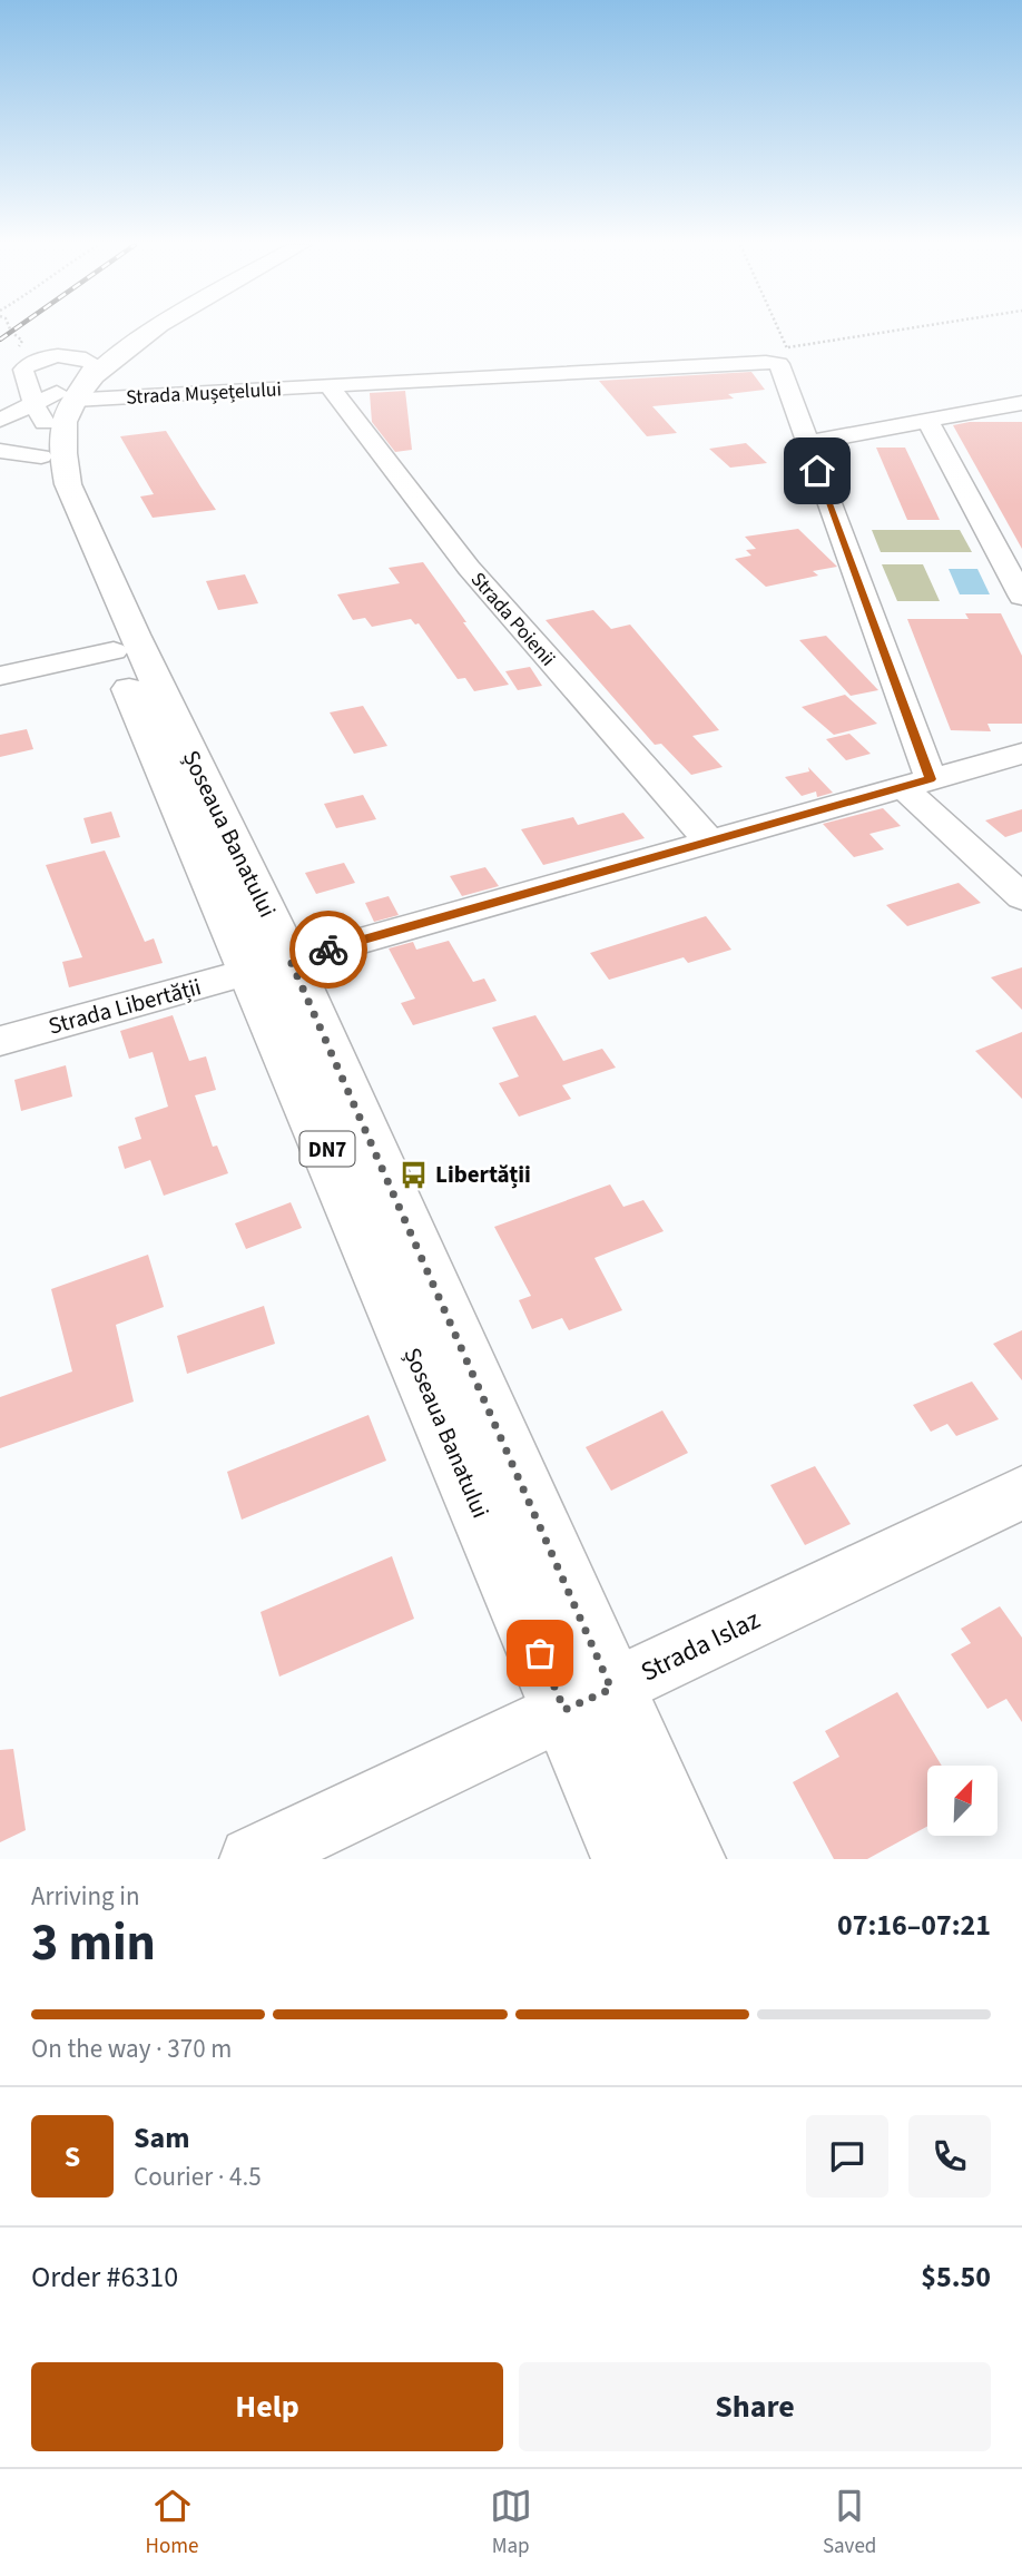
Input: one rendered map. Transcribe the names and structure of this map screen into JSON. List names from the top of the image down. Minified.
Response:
{"streets":{"main road":["Șoseaua Banatului","DN7"],"street":["Strada Mușețelului","Strada Poienii","Strada Libertății","Strada Islaz"]},"crossings":[["Strada Mușețelului","Strada Poienii"],["Strada Mușețelului","Șoseaua Banatului"],["Strada Poienii","Strada Libertății"],["Șoseaua Banatului","Strada Libertății"],["Șoseaua Banatului","Strada Islaz"]],"places":{"bus stop":["Libertății"]},"north":"top right","page":{"heading":["3 min","Arriving in","07:16–07:21"],"panel":["Sam","Courier · 4.5","Order #6310","$5.50"],"bar":"On the way · 370 m","round":"S","buttons":["Help","Share"],"tabs":["Home","Map","Saved"]}}
